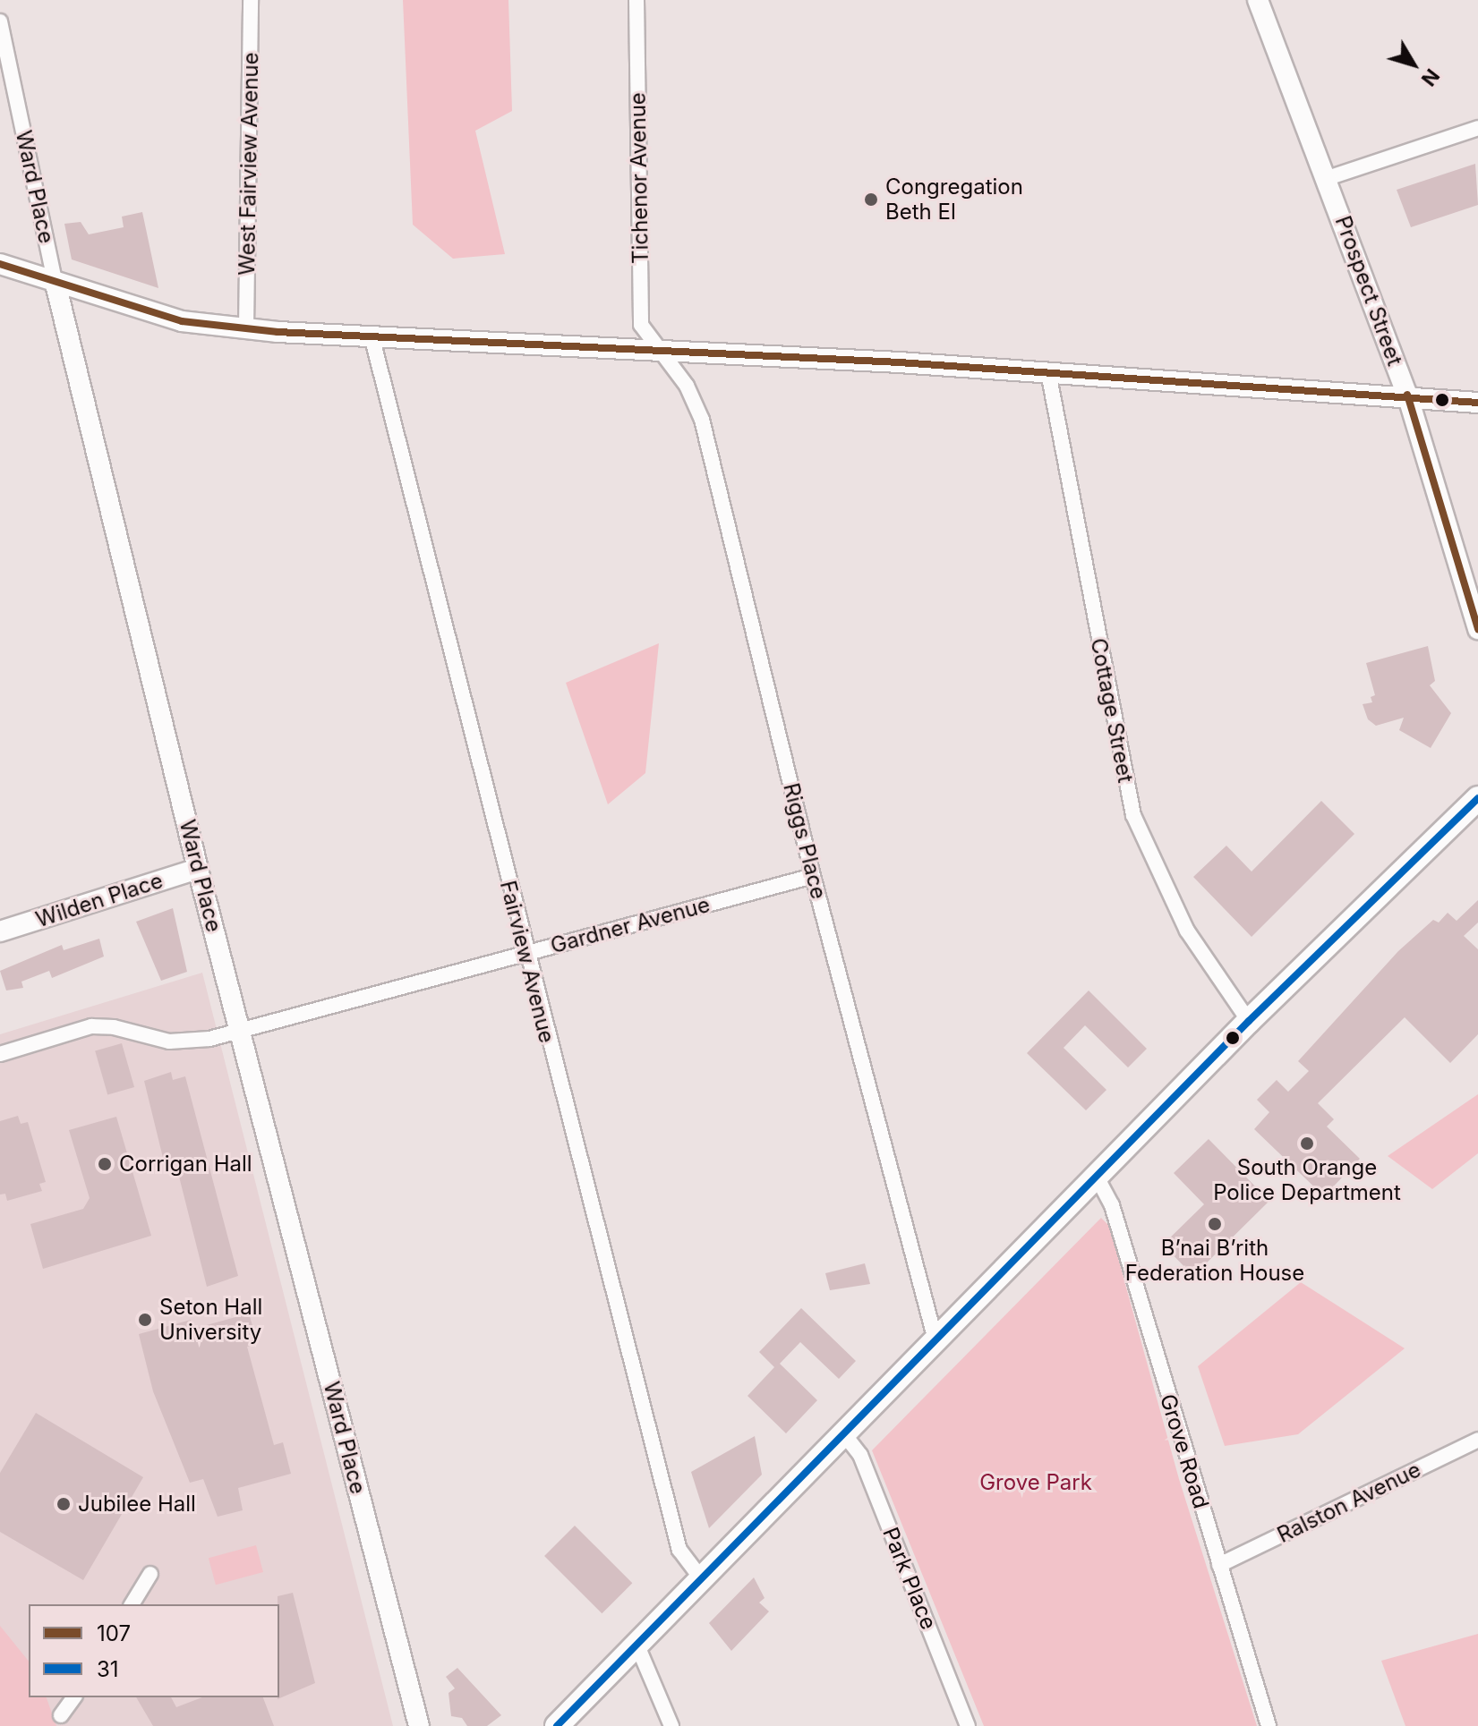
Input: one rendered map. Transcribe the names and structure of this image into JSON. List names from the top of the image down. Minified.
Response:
{"streets":{"street":["West Fairview Avenue","Tichenor Avenue","Ward Place","Prospect Street","Cottage Street","Riggs Place","Wilden Place","Gardner Avenue","Fairview Avenue","Grove Road","Ralston Avenue","Park Place"]},"crossings":[["Tichenor Avenue","Riggs Place"],["Ward Place","Wilden Place"],["Ward Place","Gardner Avenue"],["Riggs Place","Gardner Avenue"],["Gardner Avenue","Fairview Avenue"],["Grove Road","Ralston Avenue"]],"parks":["Grove Park"],"places":["Congregation Beth El","South Orange Police Department","Corrigan Hall","B’nai B’rith Federation House","Seton Hall University","Jubilee Hall"],"lines":["transit line 107","transit line 31"],"legend":["107","31"],"north":"bottom right"}
